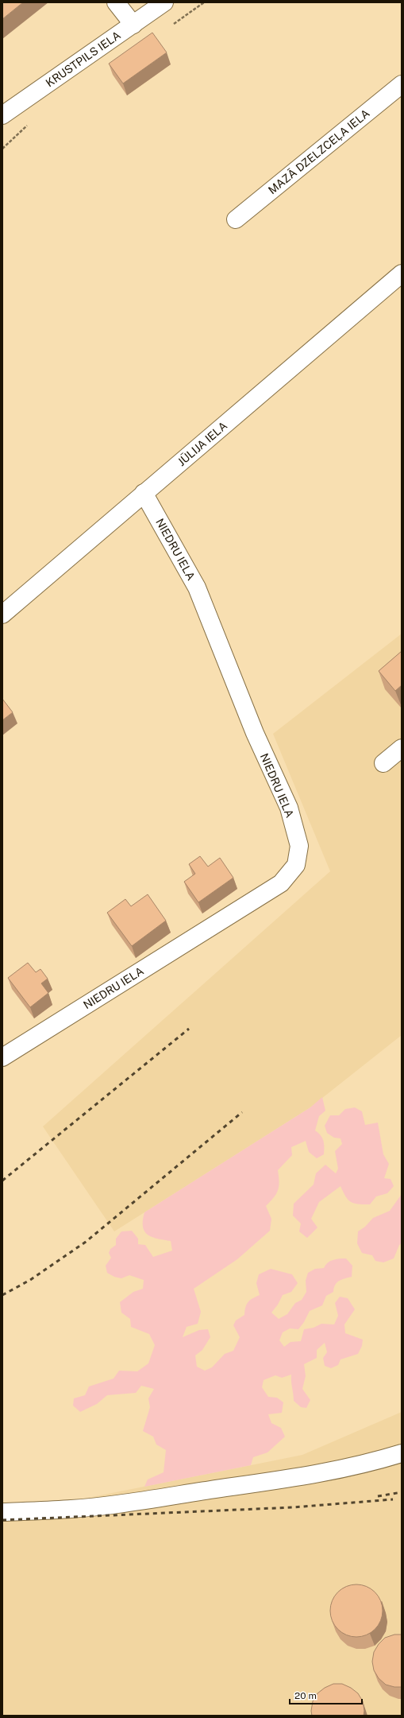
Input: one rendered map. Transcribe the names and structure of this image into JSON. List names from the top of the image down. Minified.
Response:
{"streets":{"street":["KRUSTPILS IELA","MAZĀ DZELZCEĻA IELA","JŪLIJA IELA","NIEDRU IELA"]},"crossings":[["JŪLIJA IELA","NIEDRU IELA"]],"scale_bar":"20 m"}
